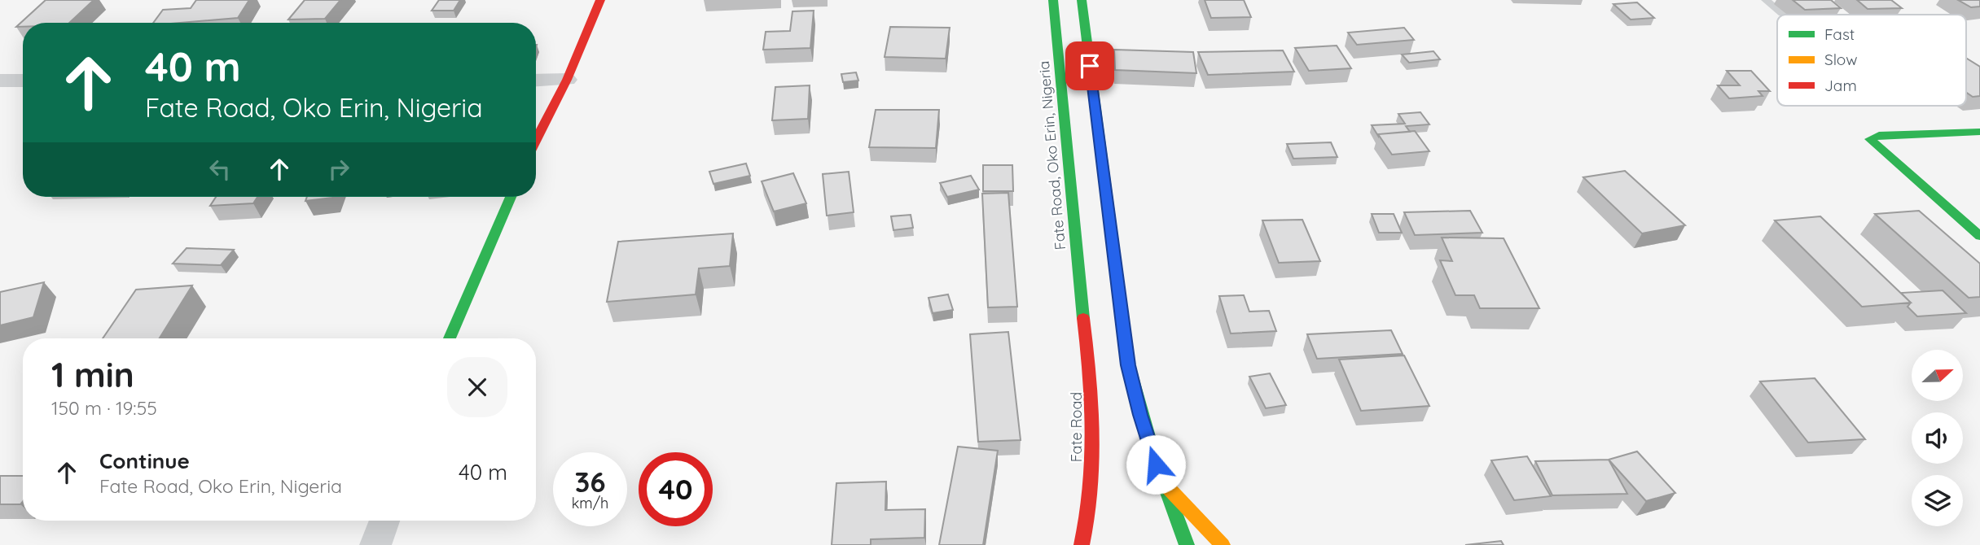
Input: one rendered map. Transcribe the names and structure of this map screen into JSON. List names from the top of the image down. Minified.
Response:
{"streets":{"street":["Fate Road, Oko Erin, Nigeria","Fate Road"]},"crossings":[["Fate Road, Oko Erin, Nigeria","Fate Road"]],"legend":["Fast","Slow","Jam"],"north":"right","page":{"turn":["40 m","Fate Road, Oko Erin, Nigeria"],"heading":["1 min","150 m · 19:55"],"list":[{"name":"Continue","note":"Fate Road, Oko Erin, Nigeria","value":"40 m"}],"speed":"36 km/h","limit":"40"}}
